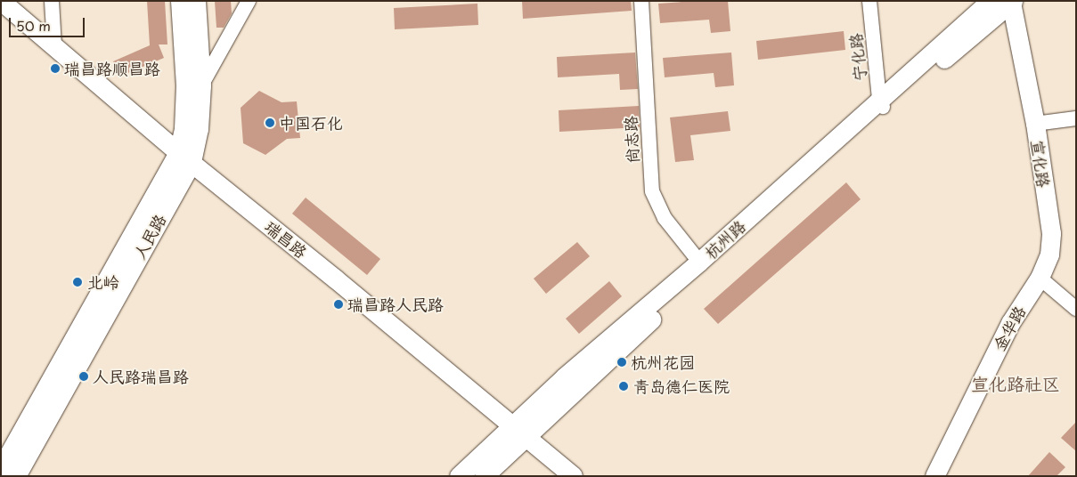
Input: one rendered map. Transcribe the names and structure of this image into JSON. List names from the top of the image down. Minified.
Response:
{"streets":{"main road":["宣化路","人民路","瑞昌路","杭州路","金华路"],"street":["宁化路","尚志路"]},"crossings":[["宁化路","杭州路"],["尚志路","杭州路"],["宣化路","杭州路"],["宣化路","金华路"],["人民路","瑞昌路"],["瑞昌路","杭州路"]],"districts":["宣化路社区"],"places":["瑞昌路顺昌路","中国石化","北岭","瑞昌路人民路","杭州花园","人民路瑞昌路","青岛德仁医院"],"scale_bar":"50 m"}
